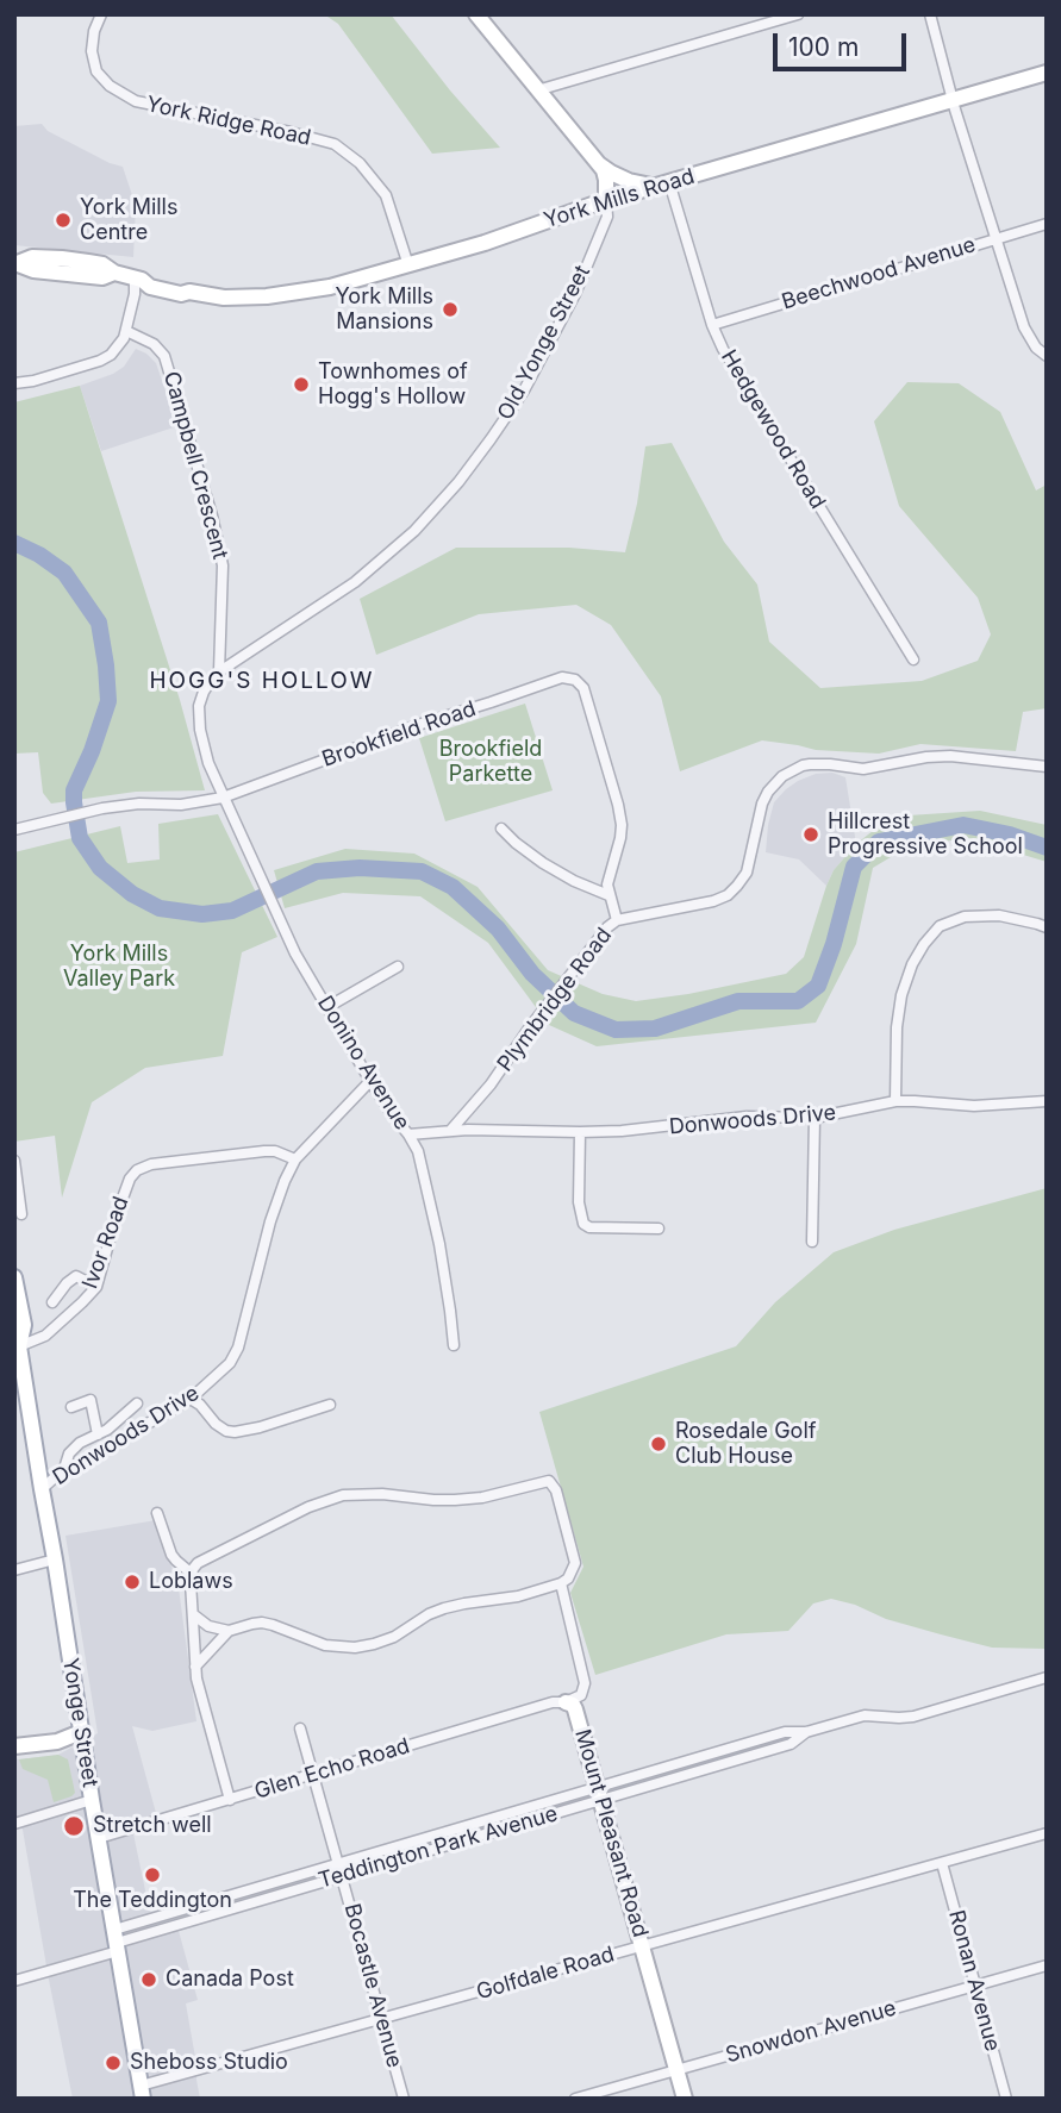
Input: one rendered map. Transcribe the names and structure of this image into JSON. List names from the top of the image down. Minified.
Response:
{"streets":{"main road":["York Mills Road","Yonge Street","Mount Pleasant Road"],"street":["York Ridge Road","Beechwood Avenue","Old Yonge Street","Hedgewood Road","Campbell Crescent","Brookfield Road","Plymbridge Road","Donino Avenue","Donwoods Drive","Ivor Road","Glen Echo Road","Teddington Park Avenue","Golfdale Road","Ronan Avenue","Bocastle Avenue","Snowdon Avenue"]},"crossings":[["York Ridge Road","York Mills Road"],["York Mills Road","Old Yonge Street"],["York Mills Road","Hedgewood Road"],["Beechwood Avenue","Hedgewood Road"],["Old Yonge Street","Campbell Crescent"],["Old Yonge Street","Brookfield Road"],["Old Yonge Street","Donino Avenue"],["Brookfield Road","Donino Avenue"],["Plymbridge Road","Donwoods Drive"],["Donino Avenue","Donwoods Drive"],["Donwoods Drive","Ivor Road"],["Donwoods Drive","Yonge Street"],["Ivor Road","Yonge Street"],["Yonge Street","Glen Echo Road"],["Yonge Street","Teddington Park Avenue"],["Yonge Street","Golfdale Road"],["Glen Echo Road","Mount Pleasant Road"],["Glen Echo Road","Bocastle Avenue"],["Mount Pleasant Road","Teddington Park Avenue"],["Mount Pleasant Road","Golfdale Road"],["Mount Pleasant Road","Snowdon Avenue"],["Teddington Park Avenue","Bocastle Avenue"],["Golfdale Road","Ronan Avenue"],["Golfdale Road","Bocastle Avenue"],["Ronan Avenue","Snowdon Avenue"]],"districts":["HOGG'S HOLLOW"],"parks":["Brookfield Parkette","York Mills Valley Park"],"places":["York Mills Centre","York Mills Mansions","Townhomes of Hogg's Hollow","Hillcrest Progressive School","Rosedale Golf Club House","Loblaws","Stretch well","The Teddington","Canada Post","Sheboss Studio"],"scale_bar":"100 m"}
